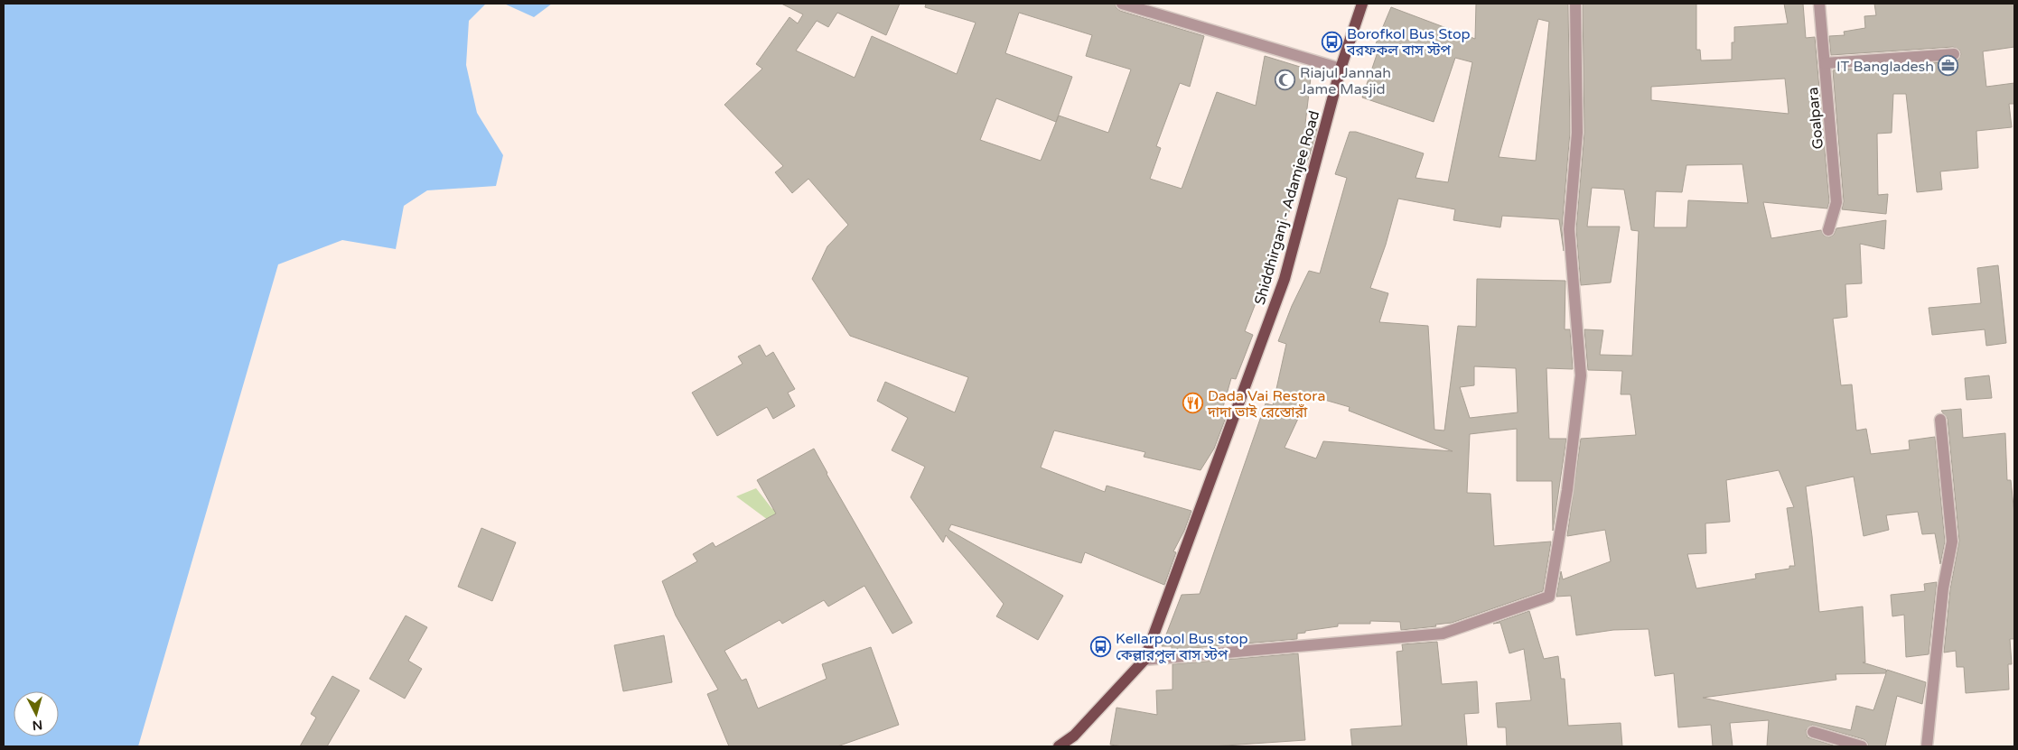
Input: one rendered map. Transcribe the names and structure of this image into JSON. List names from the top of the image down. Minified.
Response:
{"streets":{"main road":["Shiddhirganj - Adamjee Road"],"street":["Goalpara"]},"places":{"bus stop":["Borofkol Bus Stop বরফকল বাস স্টপ","Kellarpool Bus stop কেল্লারপুল বাস স্টপ"],"office":["IT Bangladesh"],"mosque":["Riajul Jannah Jame Masjid"],"restaurant":["Dada Vai Restora দাদা ভাই রেস্তোরাঁ"]},"north":"bottom"}
